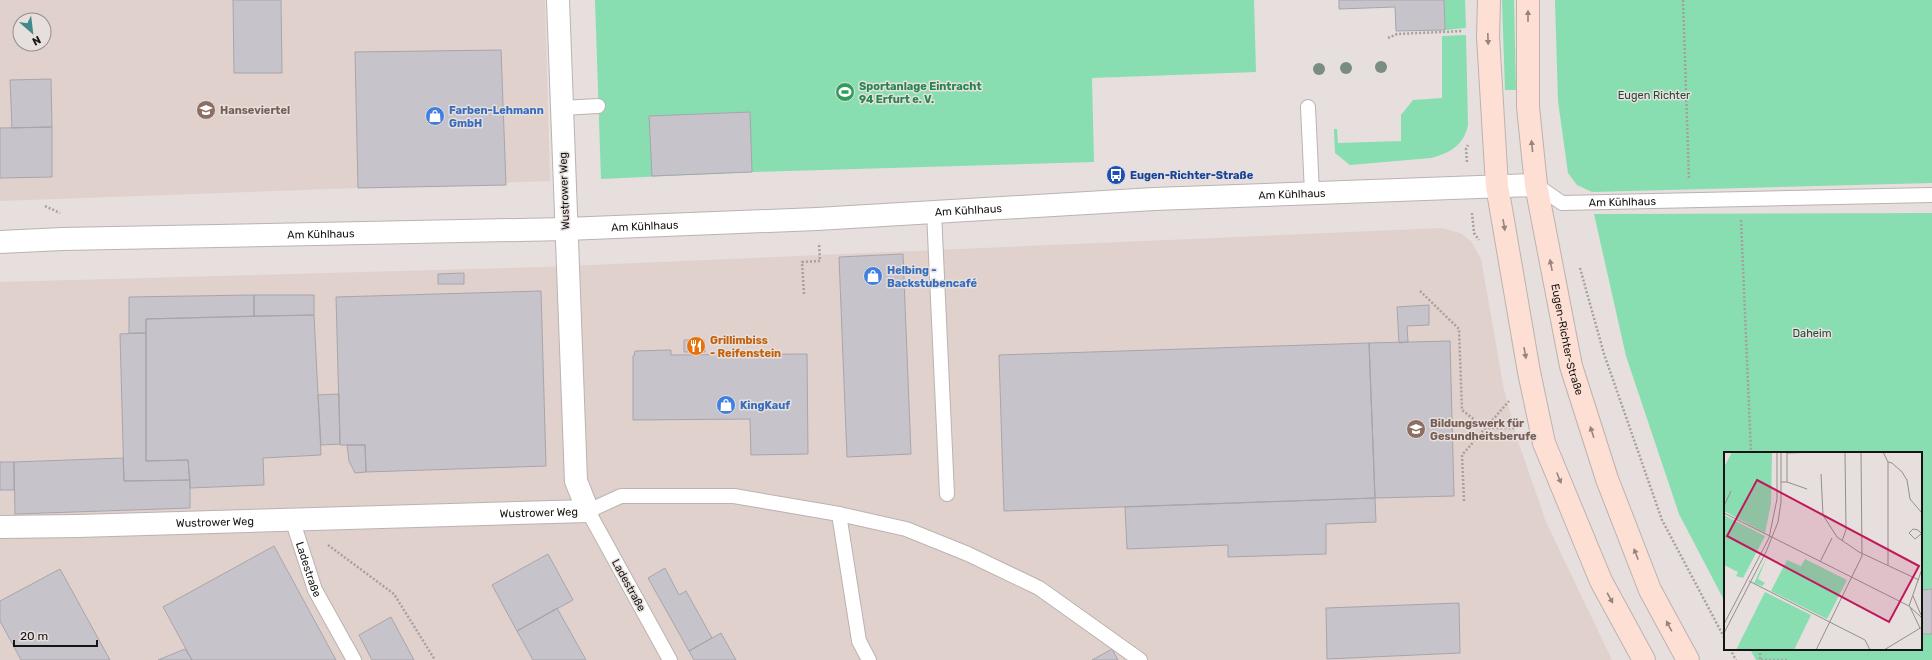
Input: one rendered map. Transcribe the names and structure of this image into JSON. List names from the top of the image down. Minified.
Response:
{"streets":{"main road":["Eugen-Richter-Straße"],"street":["Wustrower Weg","Am Kühlhaus"],"lane":["Ladestraße"]},"crossings":[["Wustrower Weg","Am Kühlhaus"],["Wustrower Weg","Ladestraße"],["Am Kühlhaus","Eugen-Richter-Straße"]],"parks":["Eugen Richter","Daheim"],"places":{"sports":["Sportanlage Eintracht 94 Erfurt e. V."],"school or university":["Hanseviertel","Bildungswerk für Gesundheitsberufe"],"shop":["Farben-Lehmann GmbH","Helbing - Backstubencafé","KingKauf"],"bus stop":["Eugen-Richter-Straße"],"restaurant":["Grillimbiss - Reifenstein"]},"scale_bar":"20 m","north":"bottom right"}
